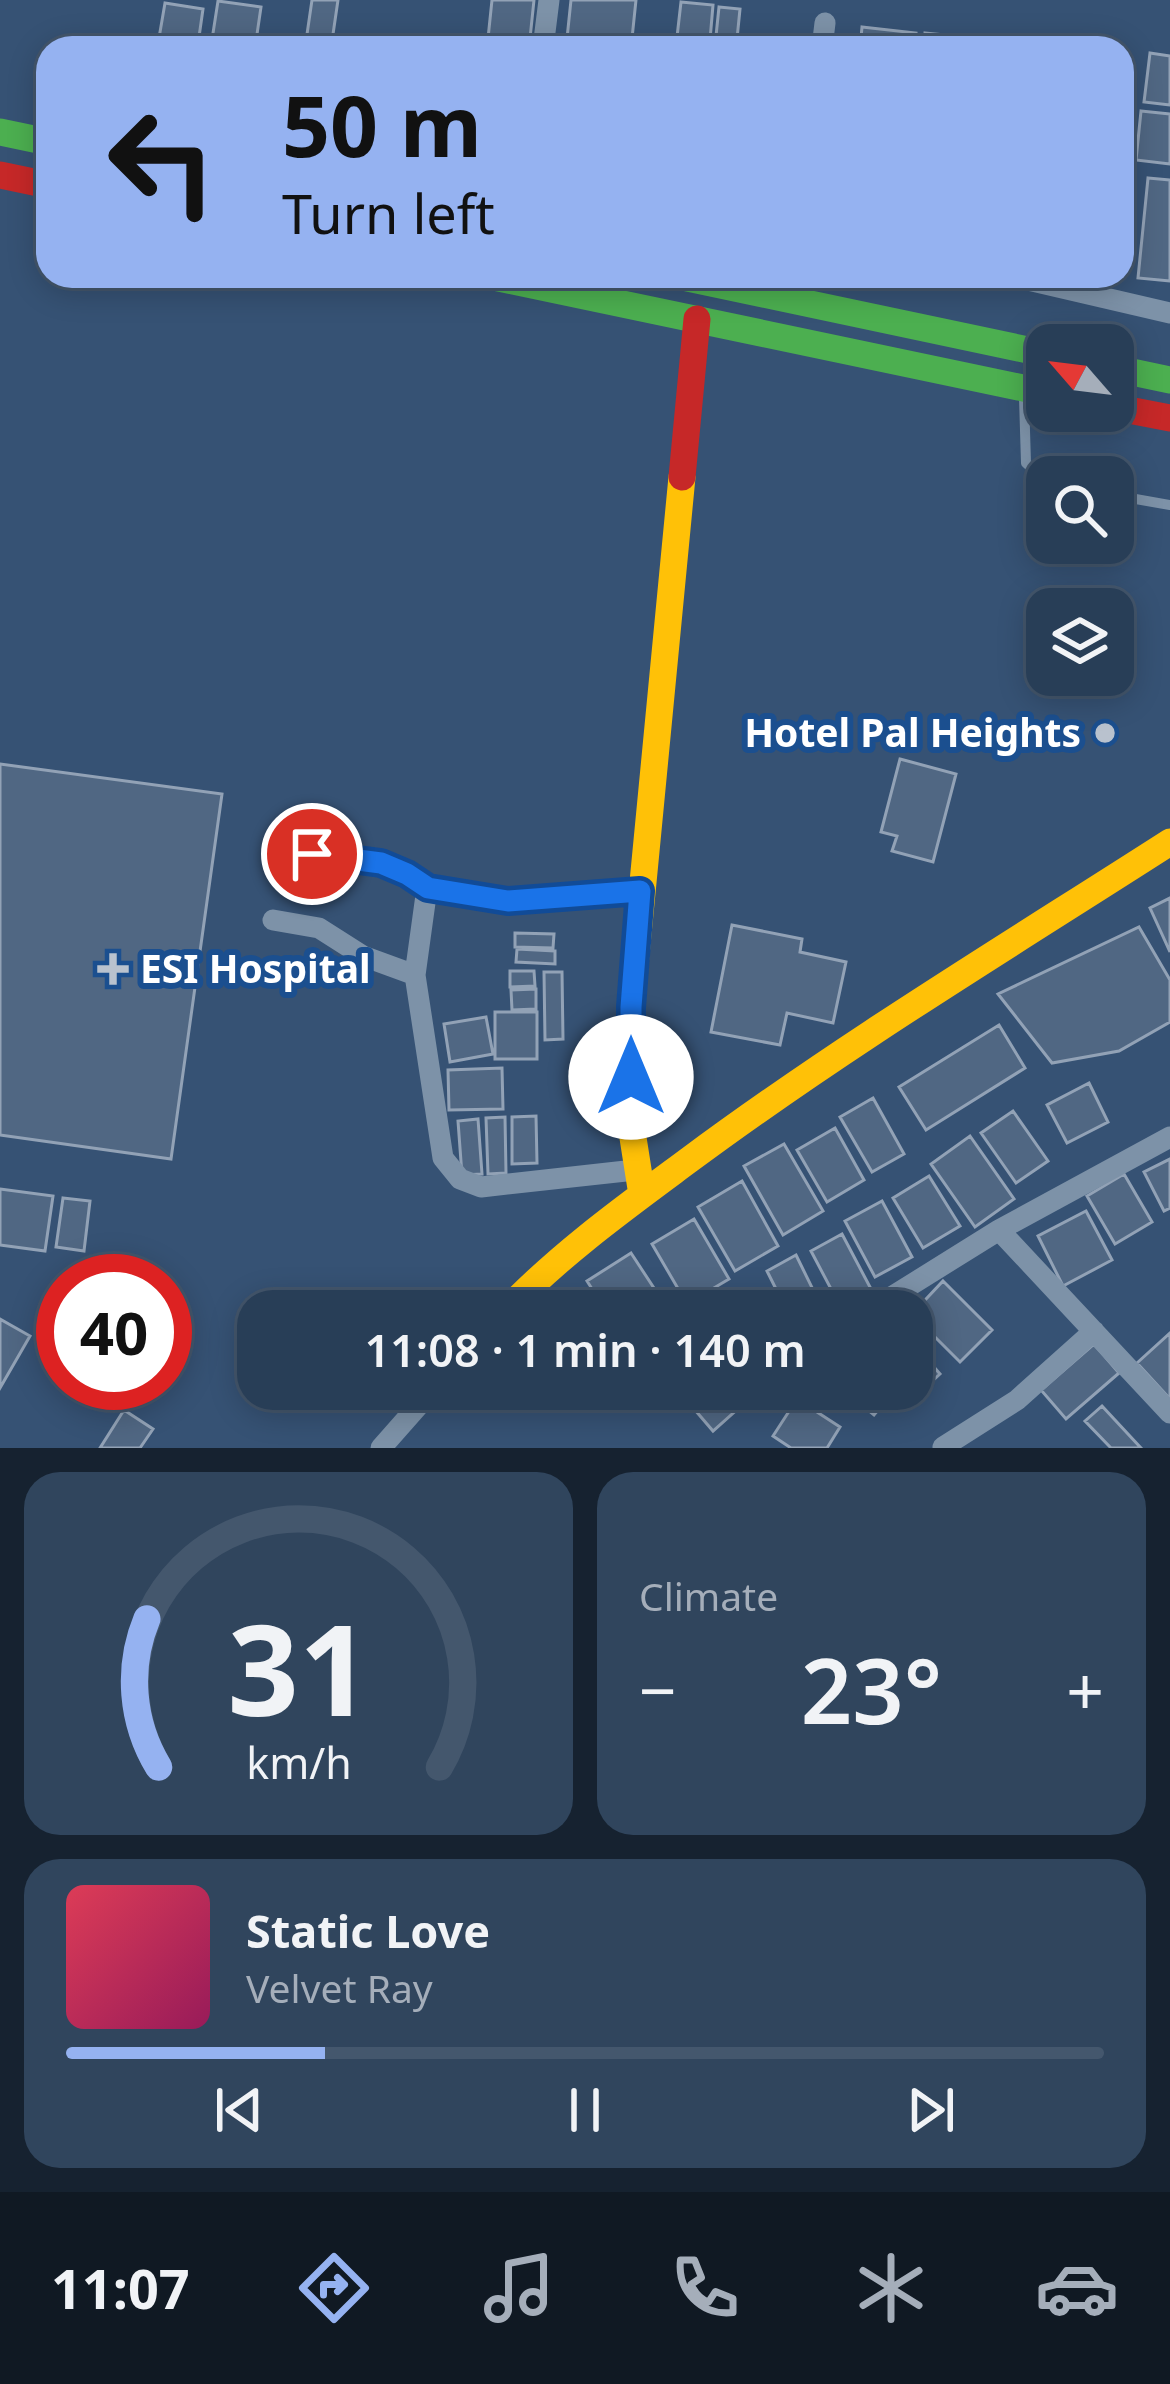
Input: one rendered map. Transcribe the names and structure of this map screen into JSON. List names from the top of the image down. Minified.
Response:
{"places":{"other":["Hotel Pal Heights"],"health":["ESI Hospital"]},"north":"top left","page":{"turn":["50 m","Turn left"],"limit":"40","trip":"11:08 · 1 min · 140 m","tile":"Climate","heat":["−","23°","+"],"song":["Static Love","Velvet Ray"],"tabs":"11:07","gauge":["31","km/h"]}}
